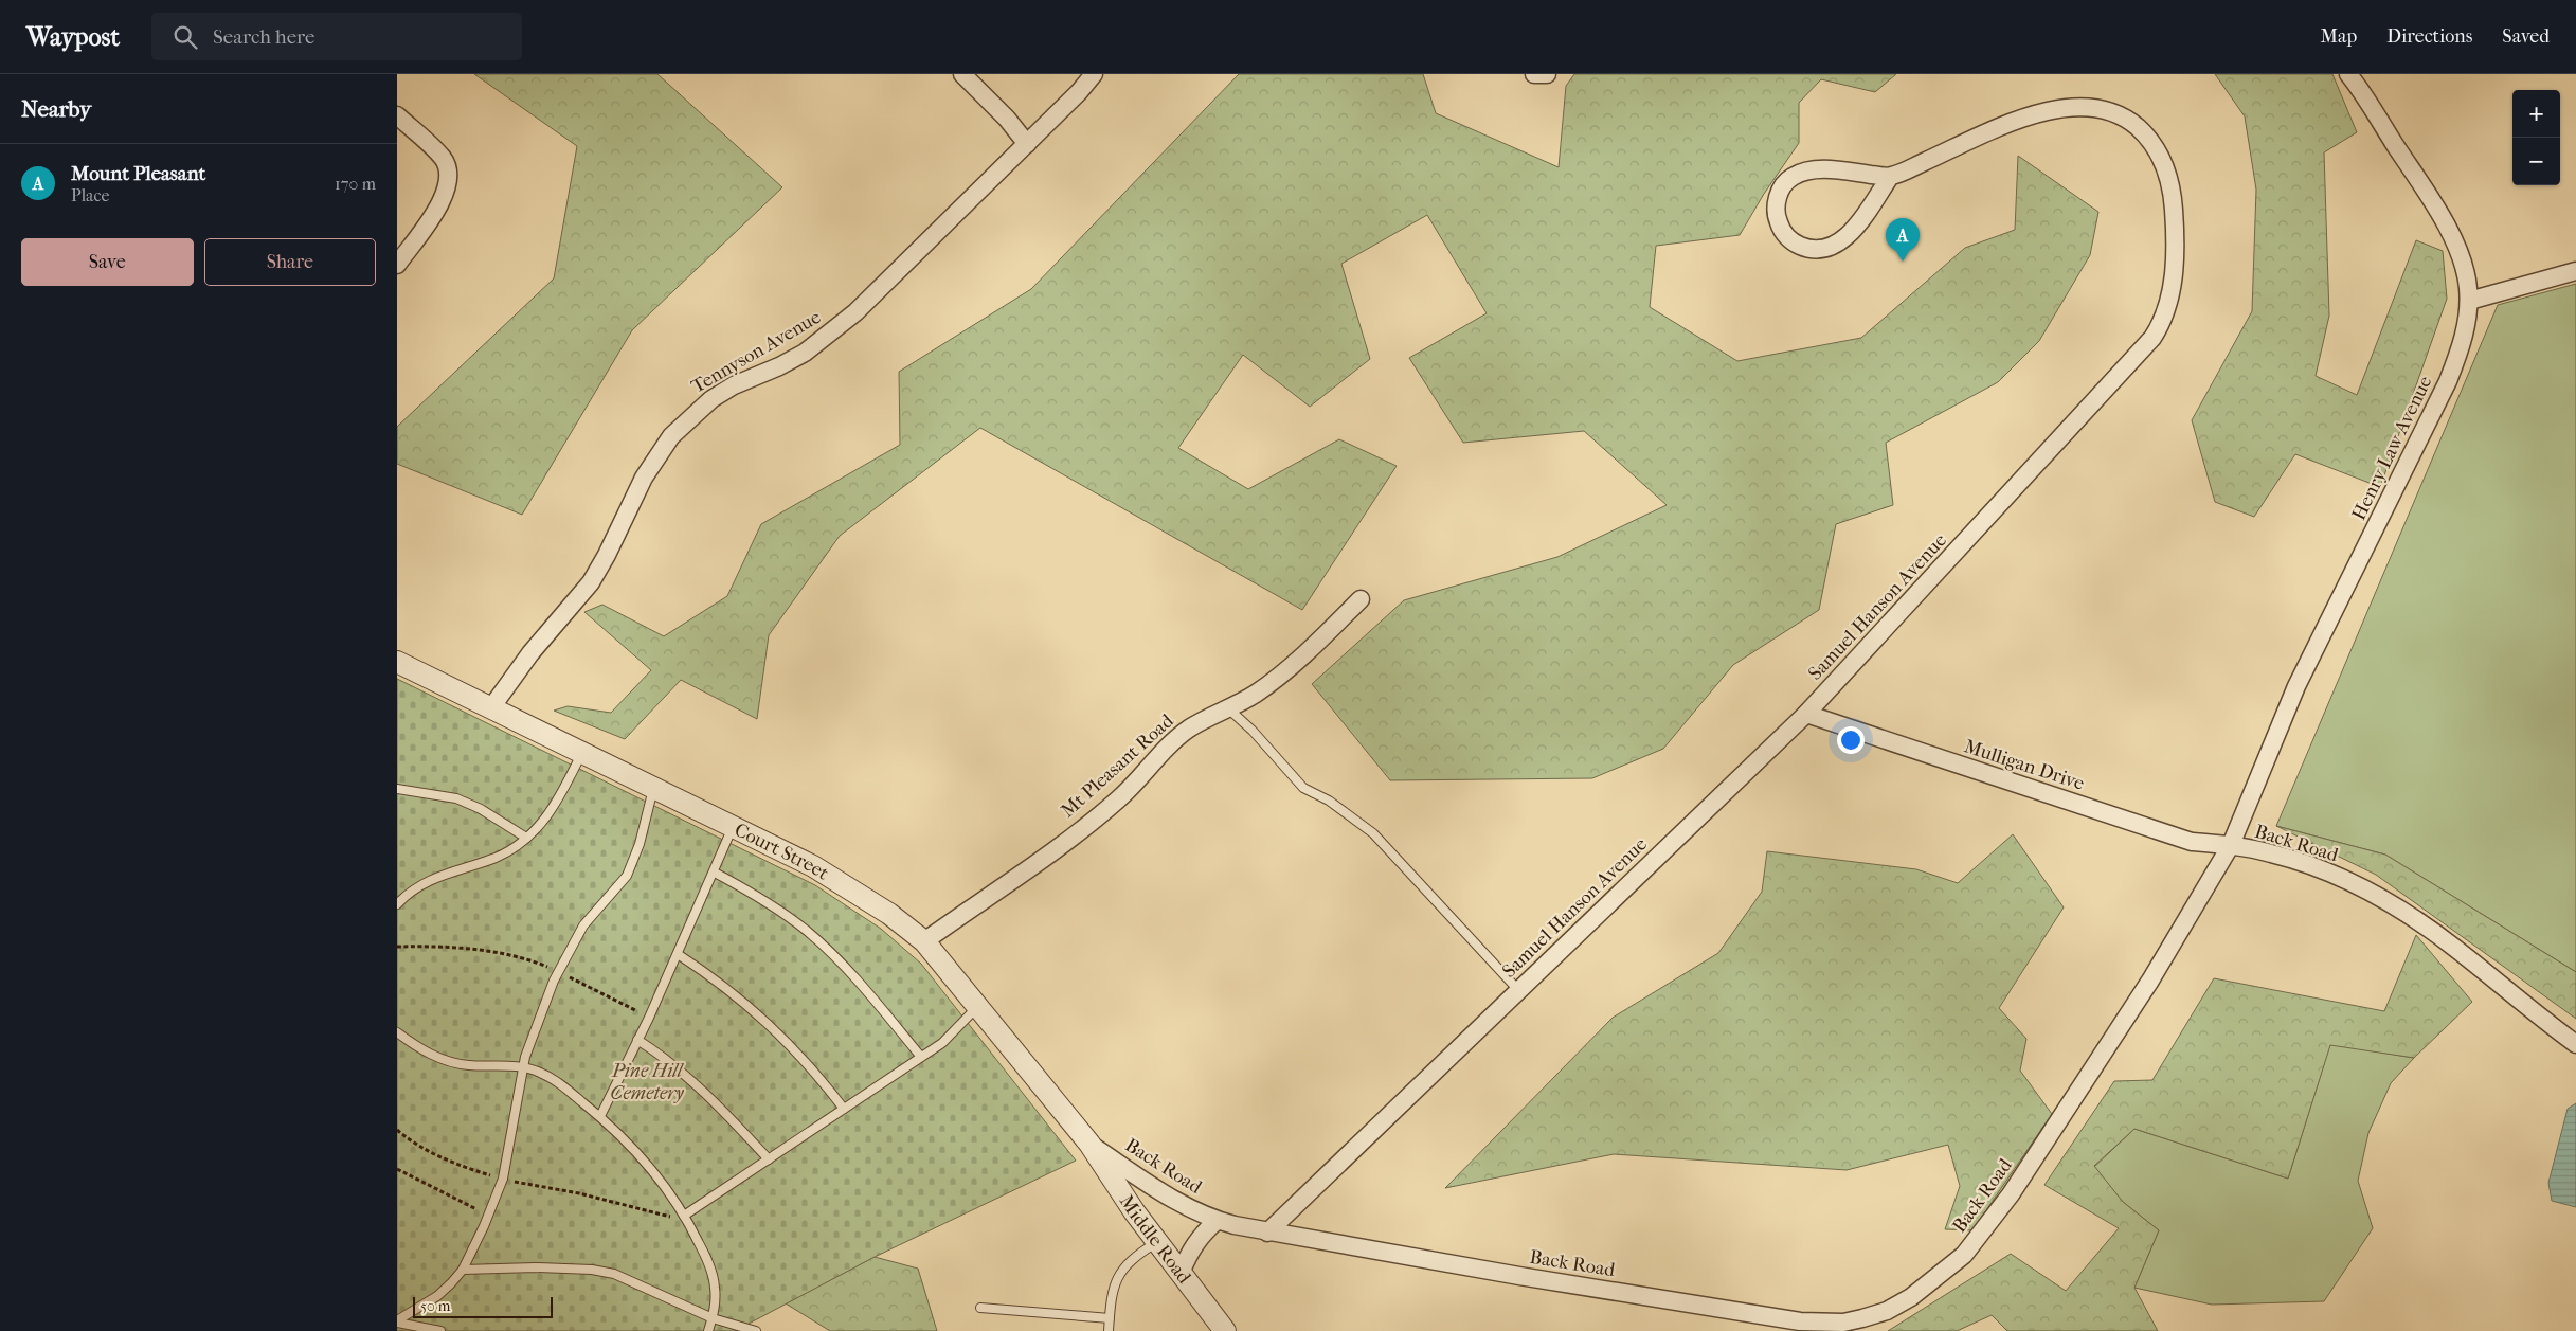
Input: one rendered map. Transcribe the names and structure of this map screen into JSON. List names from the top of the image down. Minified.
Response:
{"streets":{"street":["Tennyson Avenue","Henry Law Avenue","Samuel Hanson Avenue","Mulligan Drive","Mt Pleasant Road","Back Road","Court Street","Middle Road"]},"crossings":[["Tennyson Avenue","Court Street"],["Henry Law Avenue","Mulligan Drive"],["Henry Law Avenue","Back Road"],["Samuel Hanson Avenue","Mulligan Drive"],["Samuel Hanson Avenue","Back Road"],["Mulligan Drive","Back Road"],["Mt Pleasant Road","Court Street"],["Back Road","Court Street"],["Back Road","Middle Road"],["Court Street","Middle Road"]],"parks":["Pine Hill Cemetery"],"scale_bar":"50 m","page":{"header":"Waypost","search":"Search here","nav":["Map","Directions","Saved"],"heading":"Nearby","map_buttons":["+","−"],"list":[{"mark":"A","name":"Mount Pleasant","note":"Place","value":"170 m"}],"pins":"A","buttons":["Save","Share"],"scale":"50 m"}}
